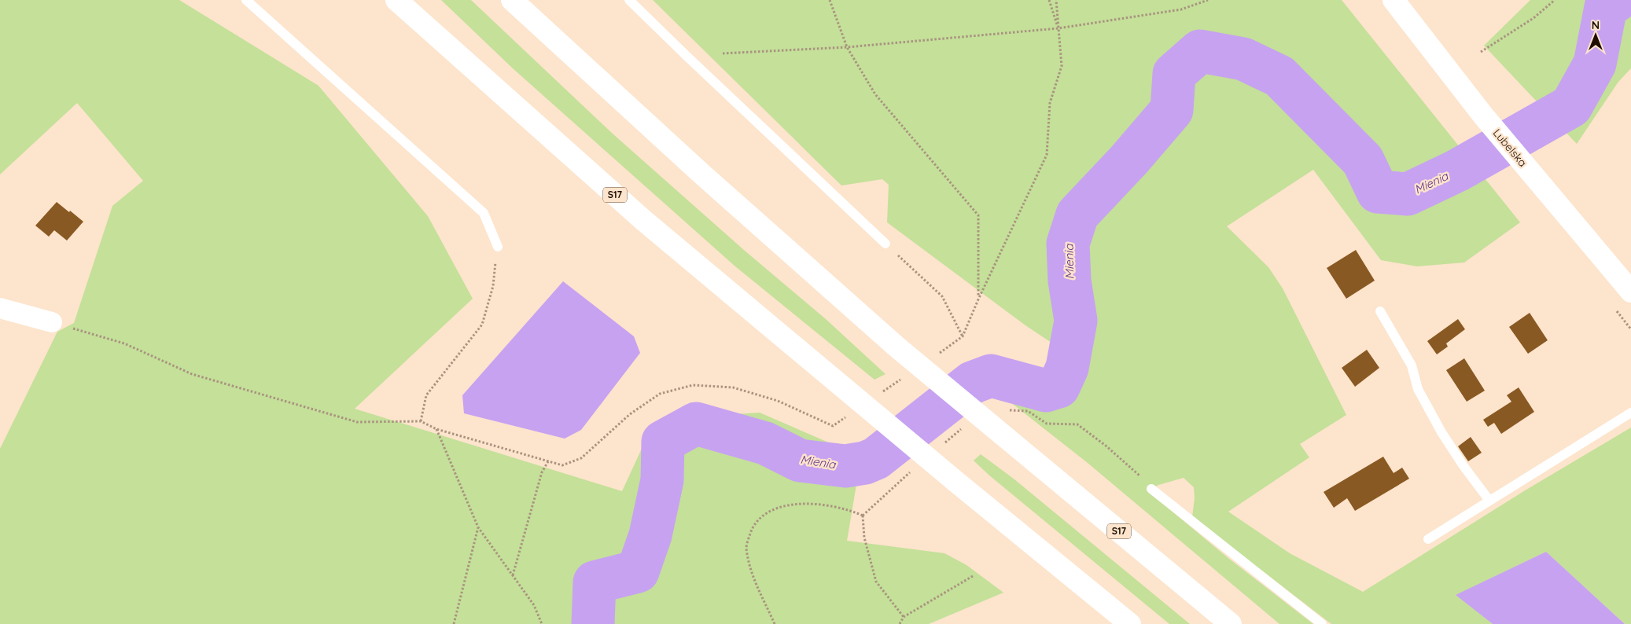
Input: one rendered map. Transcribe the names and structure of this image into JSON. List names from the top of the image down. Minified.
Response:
{"streets":{"main road":["Lubelska","S17"]},"water":["Mienia"],"north":"top"}
